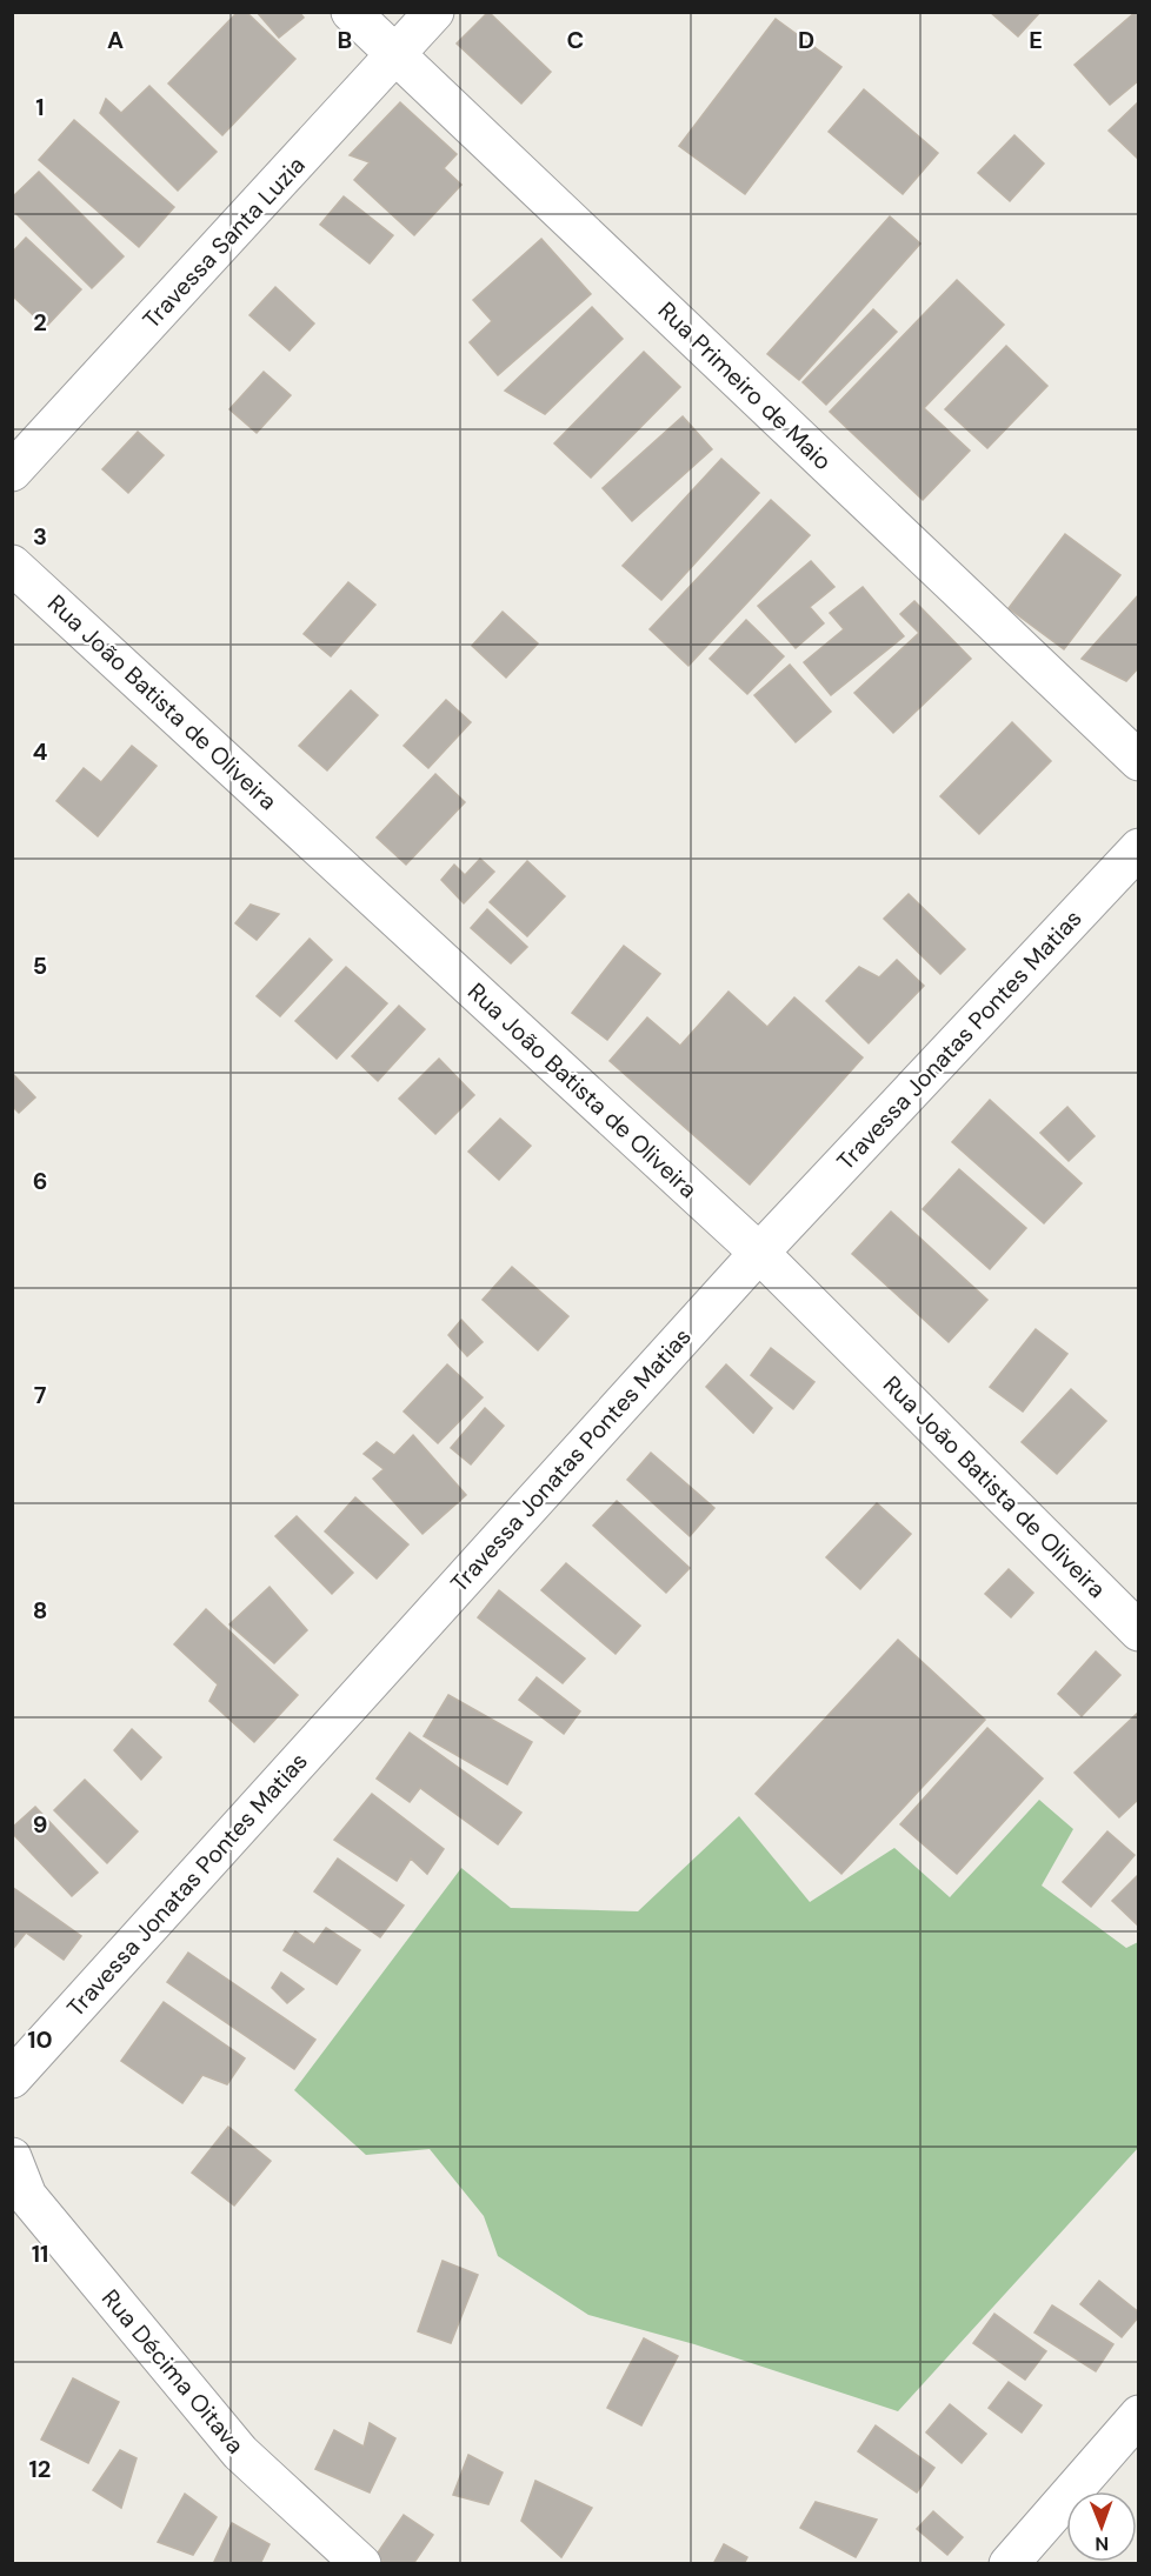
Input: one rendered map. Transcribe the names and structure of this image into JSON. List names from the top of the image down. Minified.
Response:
{"streets":{"street":["Travessa Santa Luzia","Rua Primeiro de Maio","Rua João Batista de Oliveira","Travessa Jonatas Pontes Matias","Rua Décima Oitava"]},"crossings":[["Travessa Santa Luzia","Rua Primeiro de Maio"],["Rua João Batista de Oliveira","Travessa Jonatas Pontes Matias"]],"north":"bottom","grid":{"columns":["A","B","C","D","E"],"rows":["1","2","3","4","5","6","7","8","9","10","11","12"]}}
